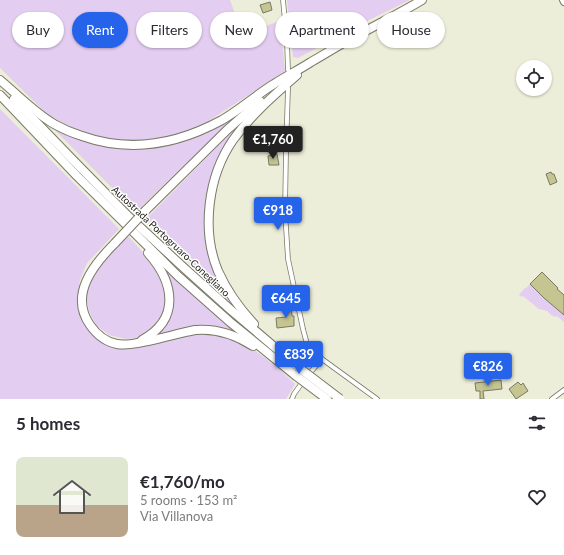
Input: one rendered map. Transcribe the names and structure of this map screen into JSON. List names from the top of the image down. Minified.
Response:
{"streets":{"highway":["Autostrada Portogruaro-Conegliano"]},"page":{"chip":["Buy","Rent","Filters","New","Apartment","House"],"price":["€1,760","€918","€645","€839","€826"],"heading":"5 homes","list":[{"name":"€1,760/mo","note":"5 rooms · 153 m² · Via Villanova"}]}}
